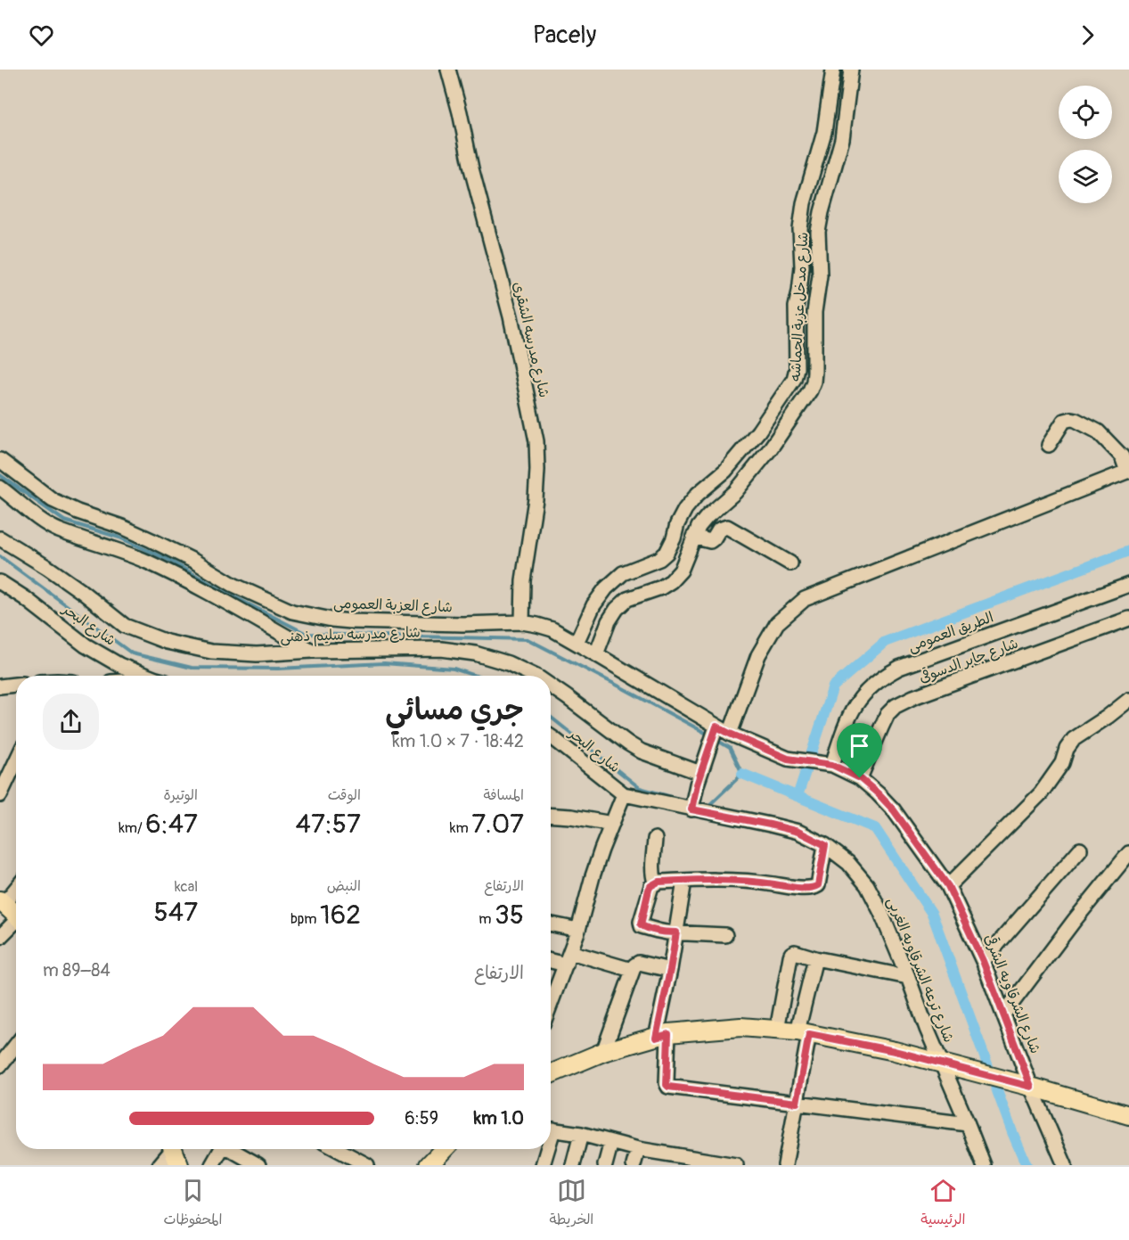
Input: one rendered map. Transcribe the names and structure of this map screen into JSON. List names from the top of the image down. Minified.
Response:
{"streets":{"street":["شارع مدخل عزبة الحماشه","شارع مدرسه الشقرى","شارع العزبة العمومى","شارع البحر","الطريق العمومى","شارع مدرسه سليم ذهنى","شارع جابر الدسوقى","شارع ترعه الشرقاويه الغربى","شارع الشرقاويه الشرقى"]},"crossings":[["شارع مدخل عزبة الحماشه","شارع العزبة العمومى"],["شارع مدرسه الشقرى","شارع العزبة العمومى"],["شارع العزبة العمومى","شارع الشرقاويه الشرقى"],["شارع البحر","شارع ترعه الشرقاويه الغربى"],["الطريق العمومى","شارع الشرقاويه الشرقى"],["شارع جابر الدسوقى","شارع الشرقاويه الشرقى"]],"page":{"header":"Pacely","heading":["جري مسائي","18:42 · 7 × 1.0 km"],"stats":[["المسافة","7.07 km"],["الوقت","47:57"],["الوتيرة","6:47 /km"],["الارتفاع","35 m"],["النبض","162 bpm"],["kcal","547"]],"chart":["الارتفاع","84–89 m"],"list":[{"name":"1.0 km","note":"6:59"}],"tabs":["الرئيسية","الخريطة","المحفوظات"]}}
